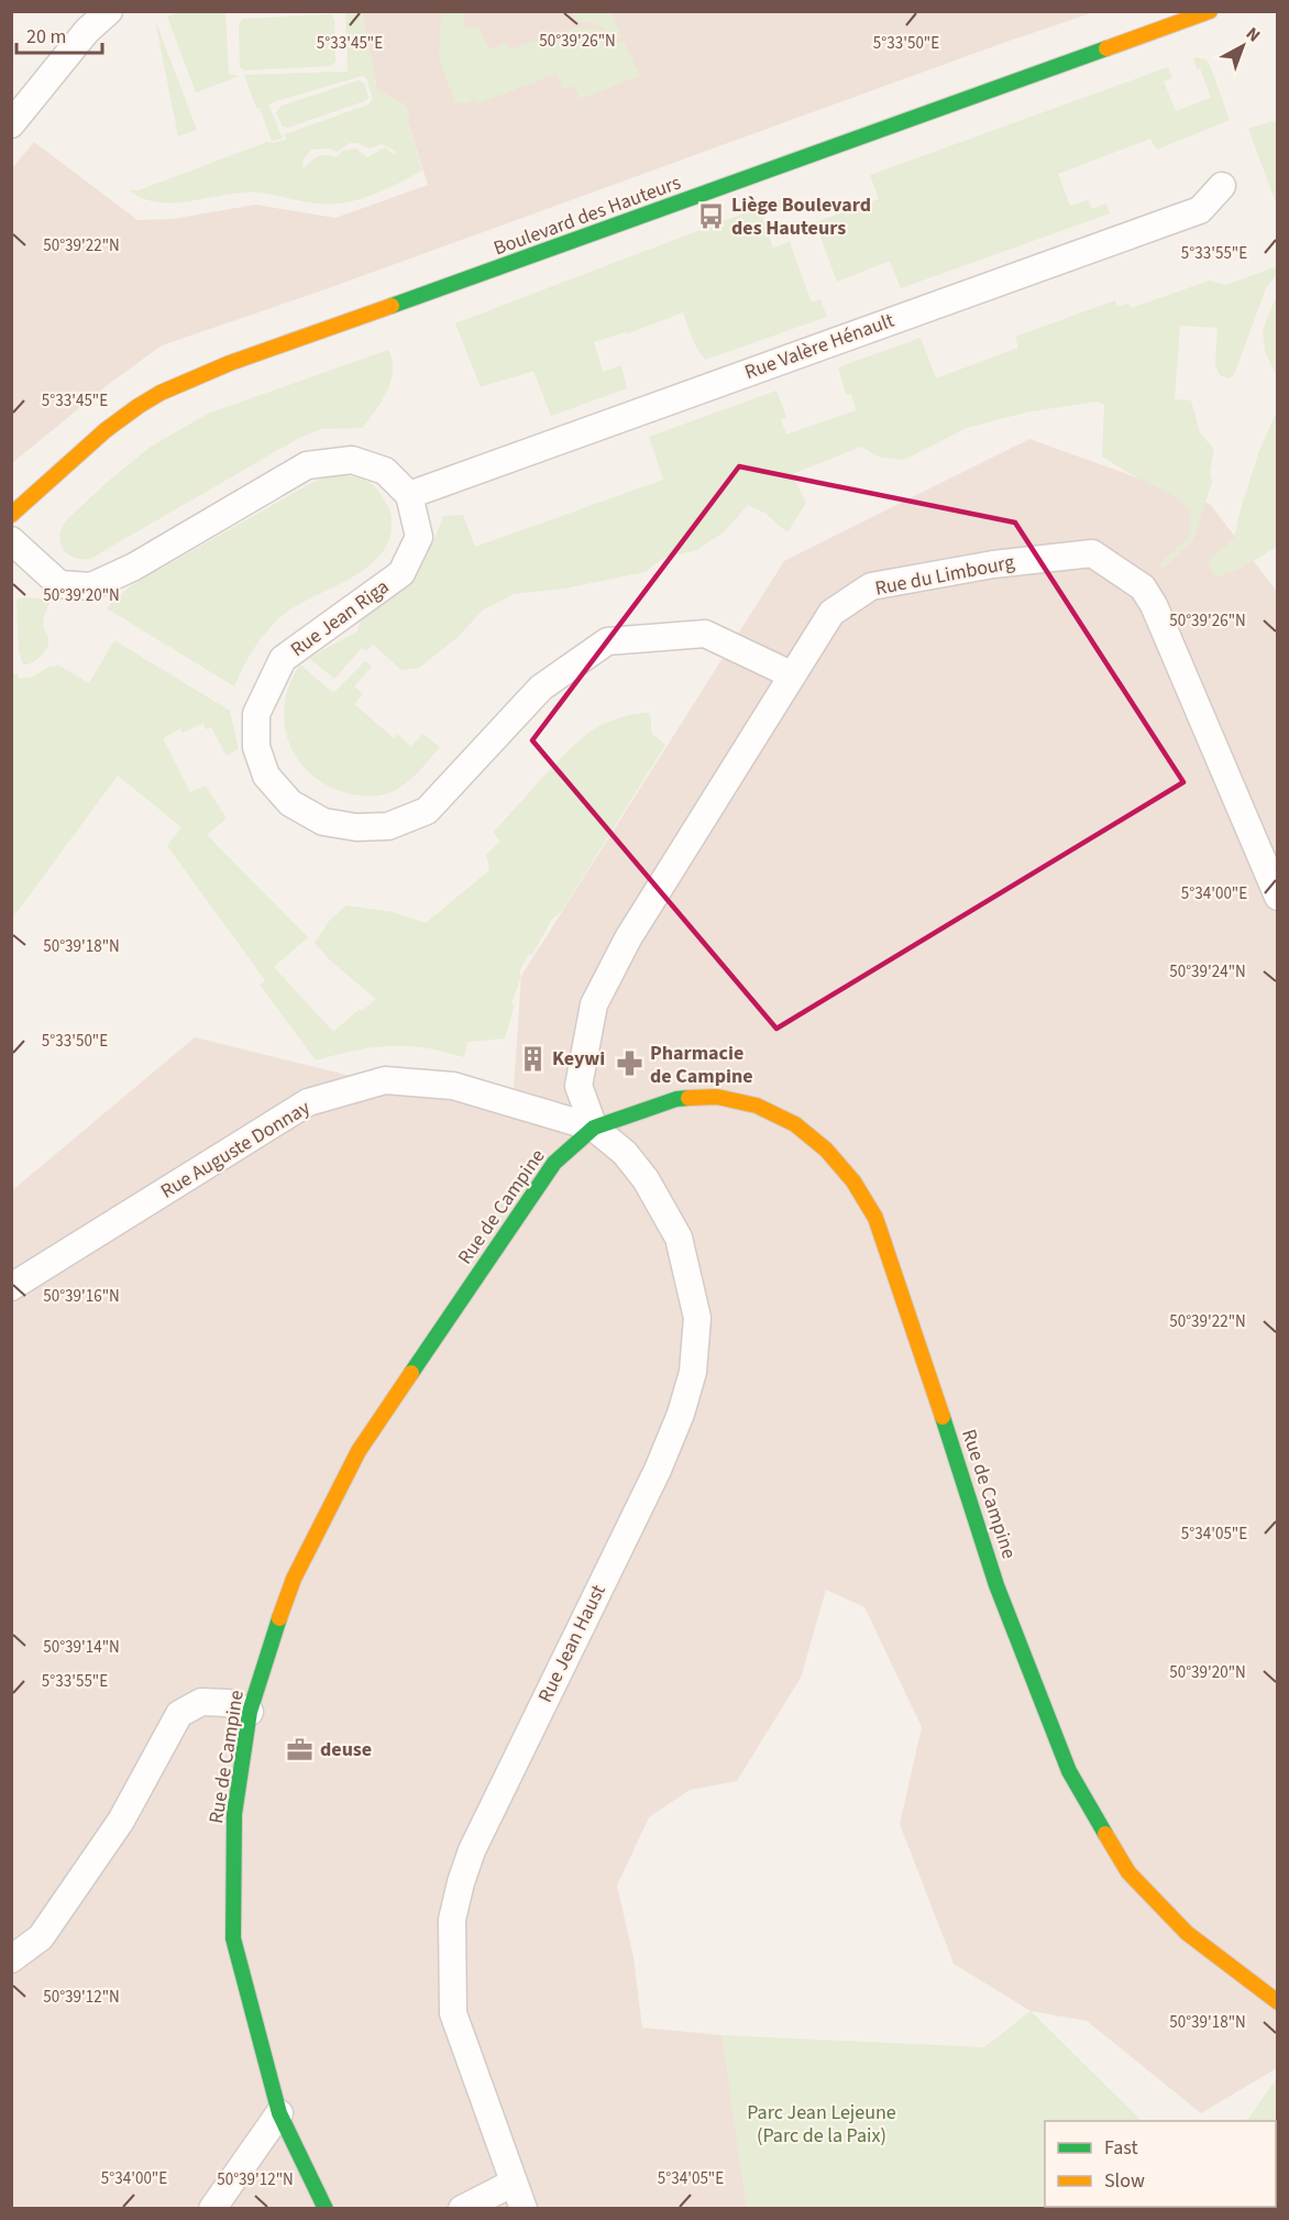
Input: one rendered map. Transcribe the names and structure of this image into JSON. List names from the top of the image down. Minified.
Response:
{"streets":{"street":["Boulevard des Hauteurs","Rue Valère Hénault","Rue du Limbourg","Rue Jean Riga","Rue Auguste Donnay","Rue de Campine","Rue Jean Haust"]},"crossings":[["Rue Valère Hénault","Rue Jean Riga"],["Rue du Limbourg","Rue Jean Riga"],["Rue du Limbourg","Rue Auguste Donnay"],["Rue du Limbourg","Rue de Campine"],["Rue du Limbourg","Rue Jean Haust"],["Rue Auguste Donnay","Rue de Campine"],["Rue Auguste Donnay","Rue Jean Haust"],["Rue de Campine","Rue Jean Haust"]],"parks":["Parc Jean Lejeune (Parc de la Paix)"],"places":{"bus stop":["Liège Boulevard des Hauteurs"],"building":["Keywi"],"pharmacy":["Pharmacie de Campine"],"office":["deuse"]},"legend":["Fast","Slow"],"scale_bar":"20 m","north":"top right","coordinates":["50°39'26\"N","5°33'45\"E","5°33'50\"E","50°39'22\"N","5°33'55\"E","50°39'20\"N","5°34'00\"E","50°39'18\"N","50°39'24\"N","50°39'16\"N","5°34'05\"E","50°39'14\"N","50°39'12\"N"]}
